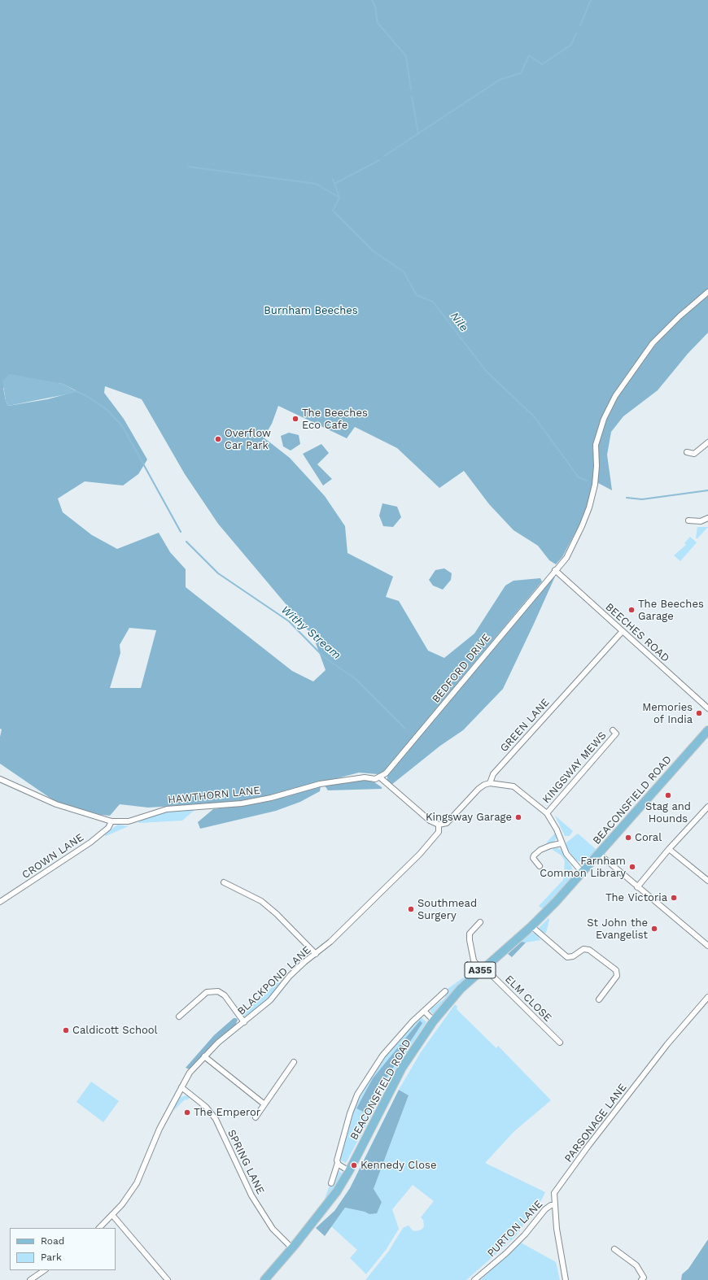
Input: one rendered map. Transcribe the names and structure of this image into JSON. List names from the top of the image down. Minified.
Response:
{"streets":{"main road":["BEACONSFIELD ROAD","A355"],"street":["BEECHES ROAD","BEDFORD DRIVE","GREEN LANE","KINGSWAY MEWS","HAWTHORN LANE","CROWN LANE","BLACKPOND LANE","ELM CLOSE","PARSONAGE LANE","SPRING LANE","PURTON LANE"]},"crossings":[["BEECHES ROAD","BEDFORD DRIVE"],["BEECHES ROAD","GREEN LANE"],["BEDFORD DRIVE","HAWTHORN LANE"],["HAWTHORN LANE","CROWN LANE"],["BEACONSFIELD ROAD","ELM CLOSE"],["BEACONSFIELD ROAD","SPRING LANE"],["BLACKPOND LANE","SPRING LANE"],["PARSONAGE LANE","PURTON LANE"]],"water":["Nile","Withy Stream"],"parks":["Burnham Beeches"],"places":["The Beeches Eco Cafe","Overflow Car Park","The Beeches Garage","Memories of India","Stag and Hounds","Kingsway Garage","Coral","Farnham Common Library","The Victoria","Southmead Surgery","St John the Evangelist","Caldicott School","The Emperor","Kennedy Close"],"legend":["Road","Park"]}
